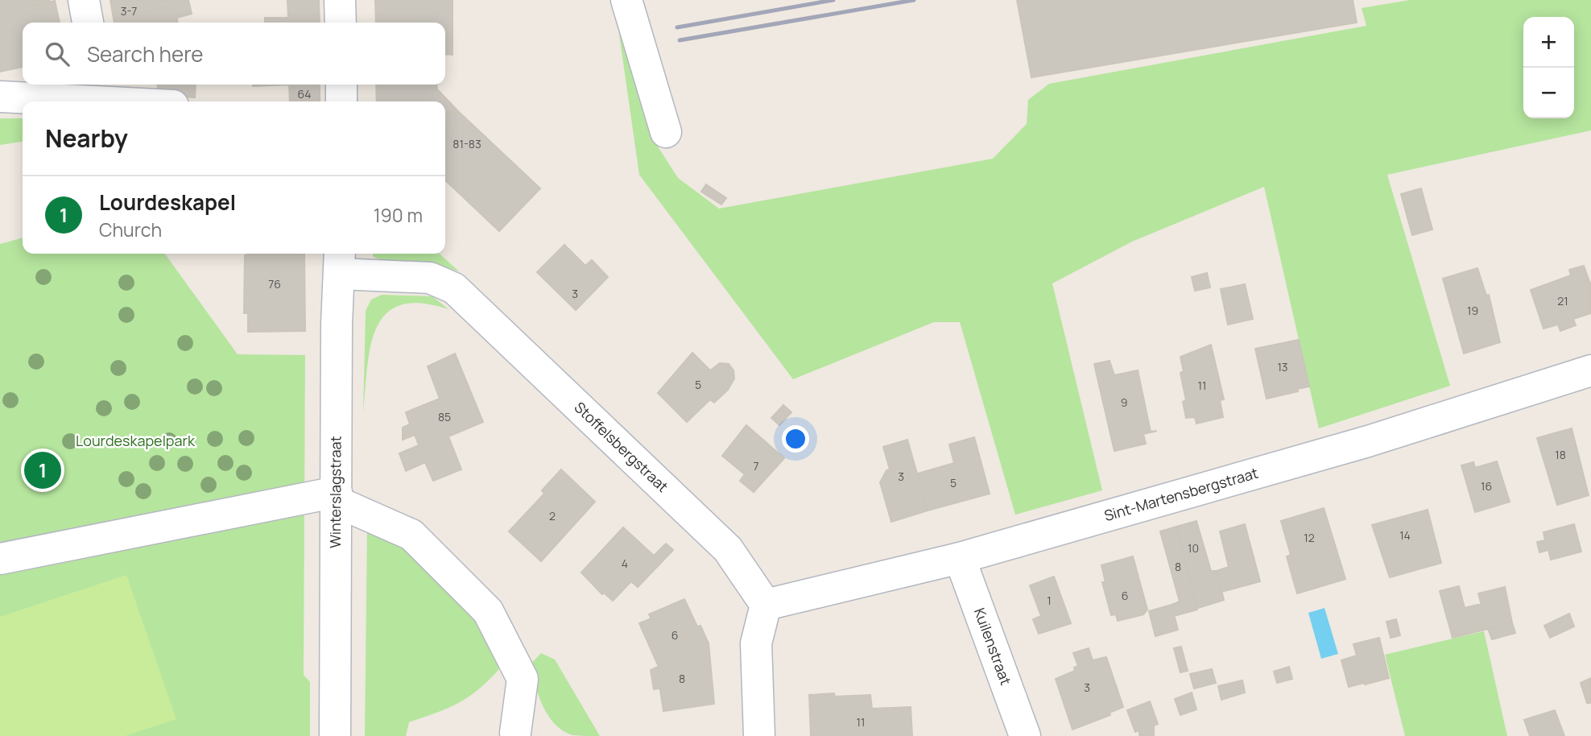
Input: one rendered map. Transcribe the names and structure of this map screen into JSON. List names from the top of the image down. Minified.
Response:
{"streets":{"street":["Stoffelsbergstraat","Winterslagstraat","Sint-Martensbergstraat","Kuilenstraat"]},"crossings":[["Stoffelsbergstraat","Winterslagstraat"],["Stoffelsbergstraat","Sint-Martensbergstraat"],["Sint-Martensbergstraat","Kuilenstraat"]],"parks":["Lourdeskapelpark"],"house_numbers":["3-7","64","81-83","76","3","21","19","13","5","11","9","85","18","7","3","5","16","2","14","12","10","4","8","6","1","6","8","3","11"],"page":{"map_buttons":["+","−"],"search":"Search here","heading":"Nearby","list":[{"mark":"1","name":"Lourdeskapel","note":"Church","value":"190 m"}],"pins":"1"}}
